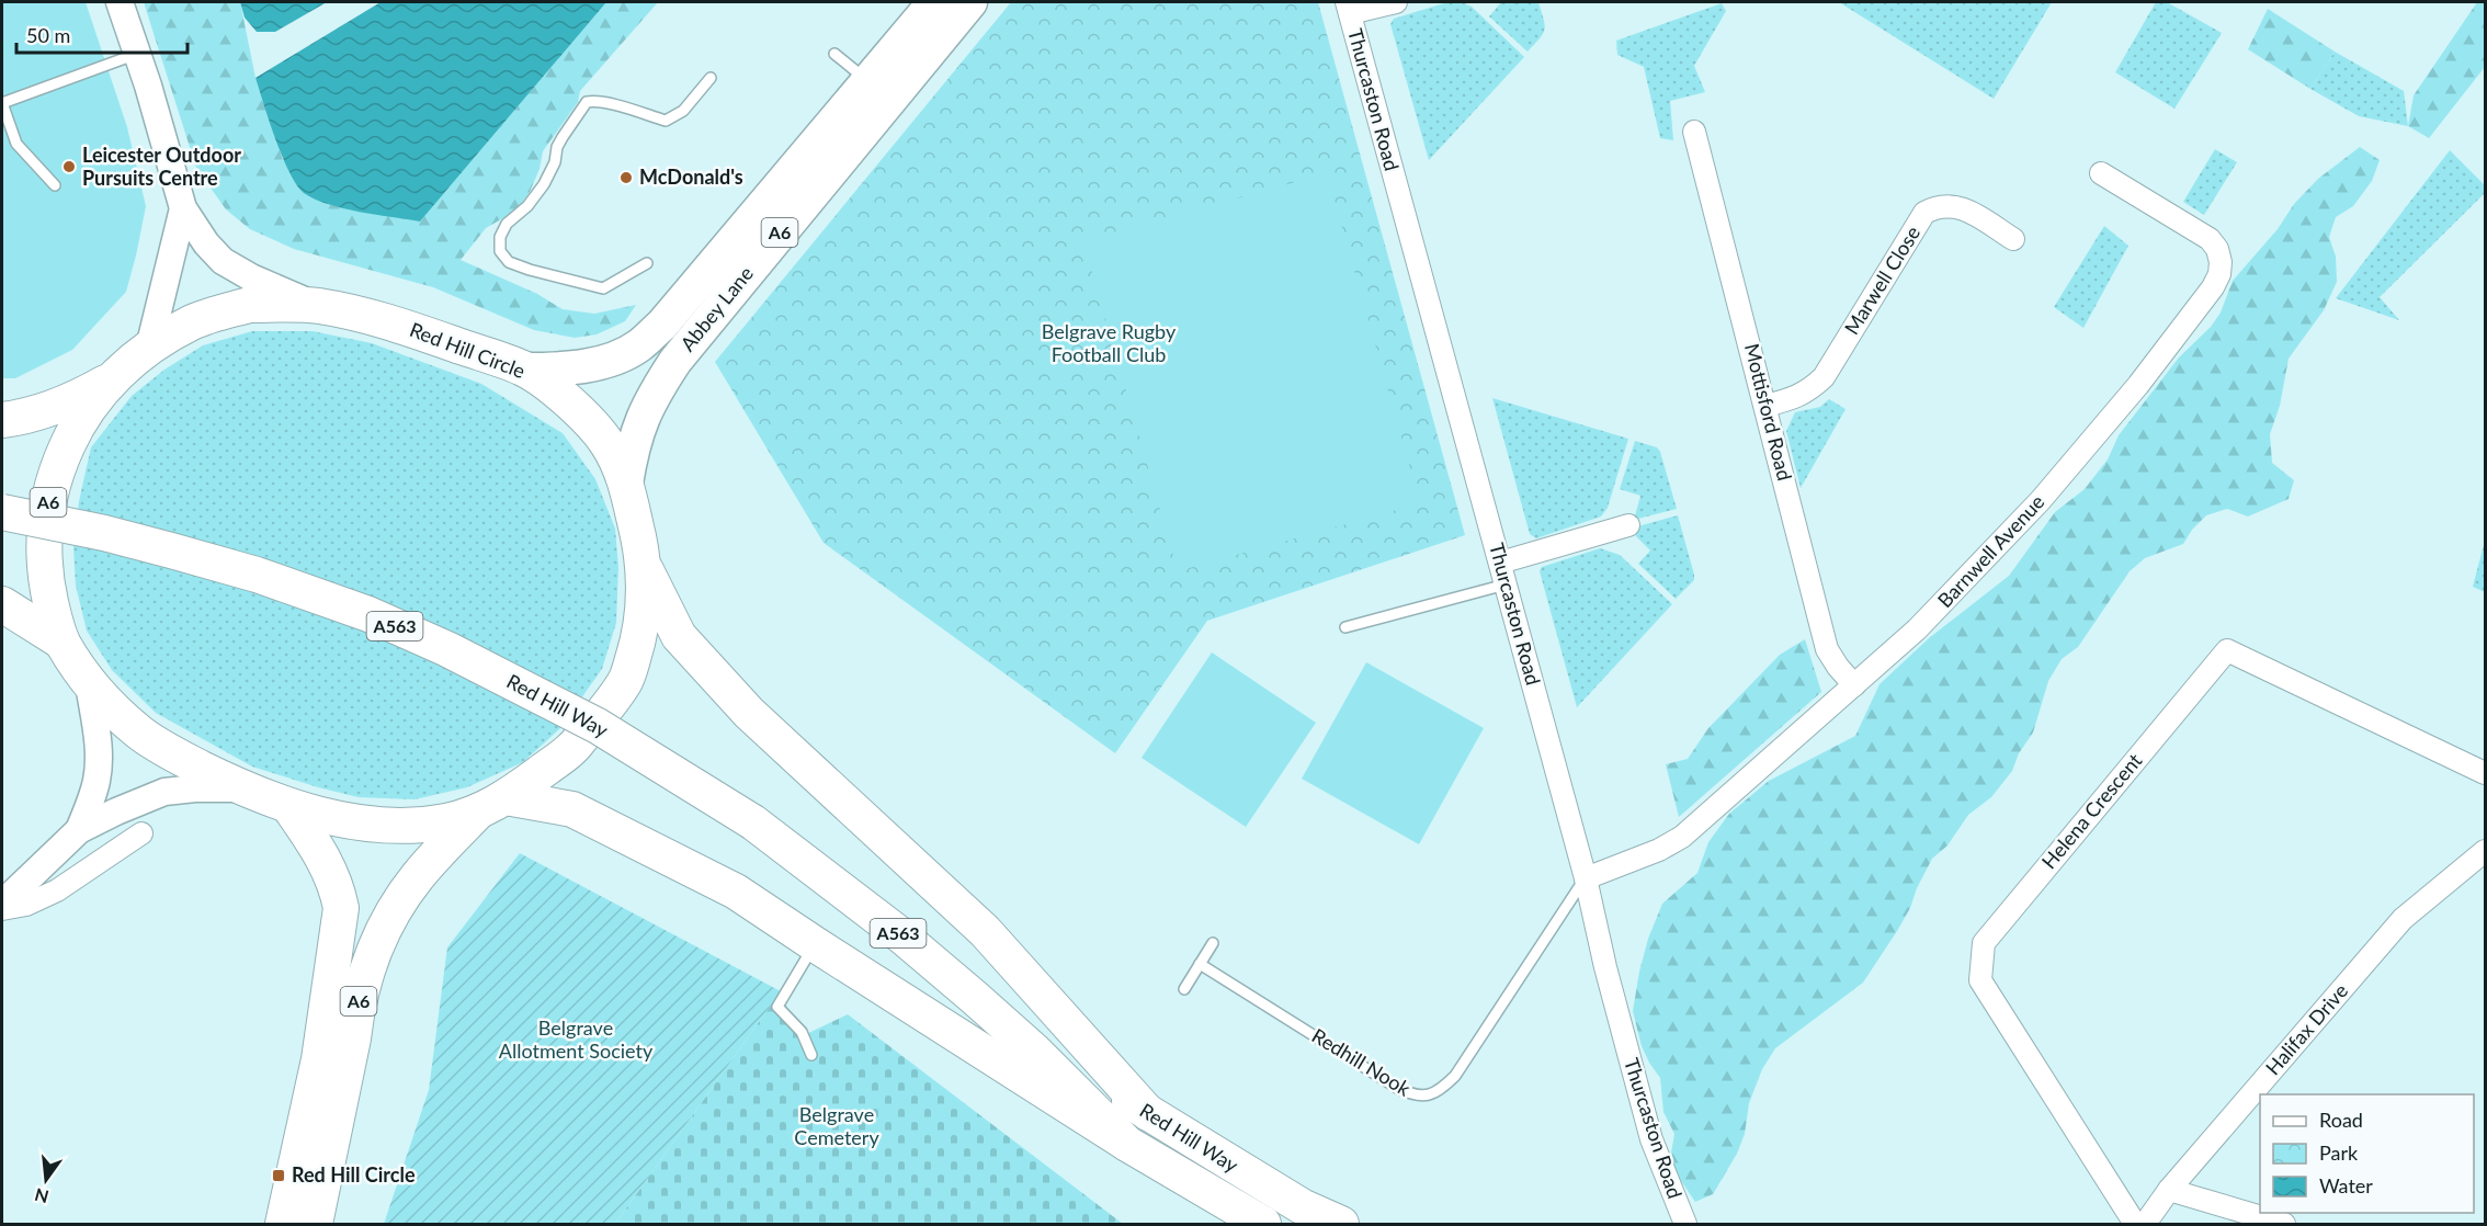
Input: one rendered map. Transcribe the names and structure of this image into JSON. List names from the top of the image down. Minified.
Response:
{"streets":{"highway":["A6","Red Hill Circle","A563","Red Hill Way"],"main road":["Abbey Lane"],"street":["Thurcaston Road","Marwell Close","Mottisford Road","Barnwell Avenue","Helena Crescent","Halifax Drive"],"lane":["Redhill Nook"]},"crossings":[["Thurcaston Road","Barnwell Avenue"],["Thurcaston Road","Redhill Nook"],["A6","Red Hill Circle"],["Marwell Close","Mottisford Road"],["Abbey Lane","Red Hill Circle"],["Mottisford Road","Barnwell Avenue"],["Barnwell Avenue","Redhill Nook"]],"parks":["Belgrave Rugby Football Club","Belgrave Allotment Society","Belgrave Cemetery"],"places":{"other":["Leicester Outdoor Pursuits Centre","McDonald's"],"transit":["Red Hill Circle"]},"legend":["Road","Park","Water"],"scale_bar":"50 m","north":"bottom"}
